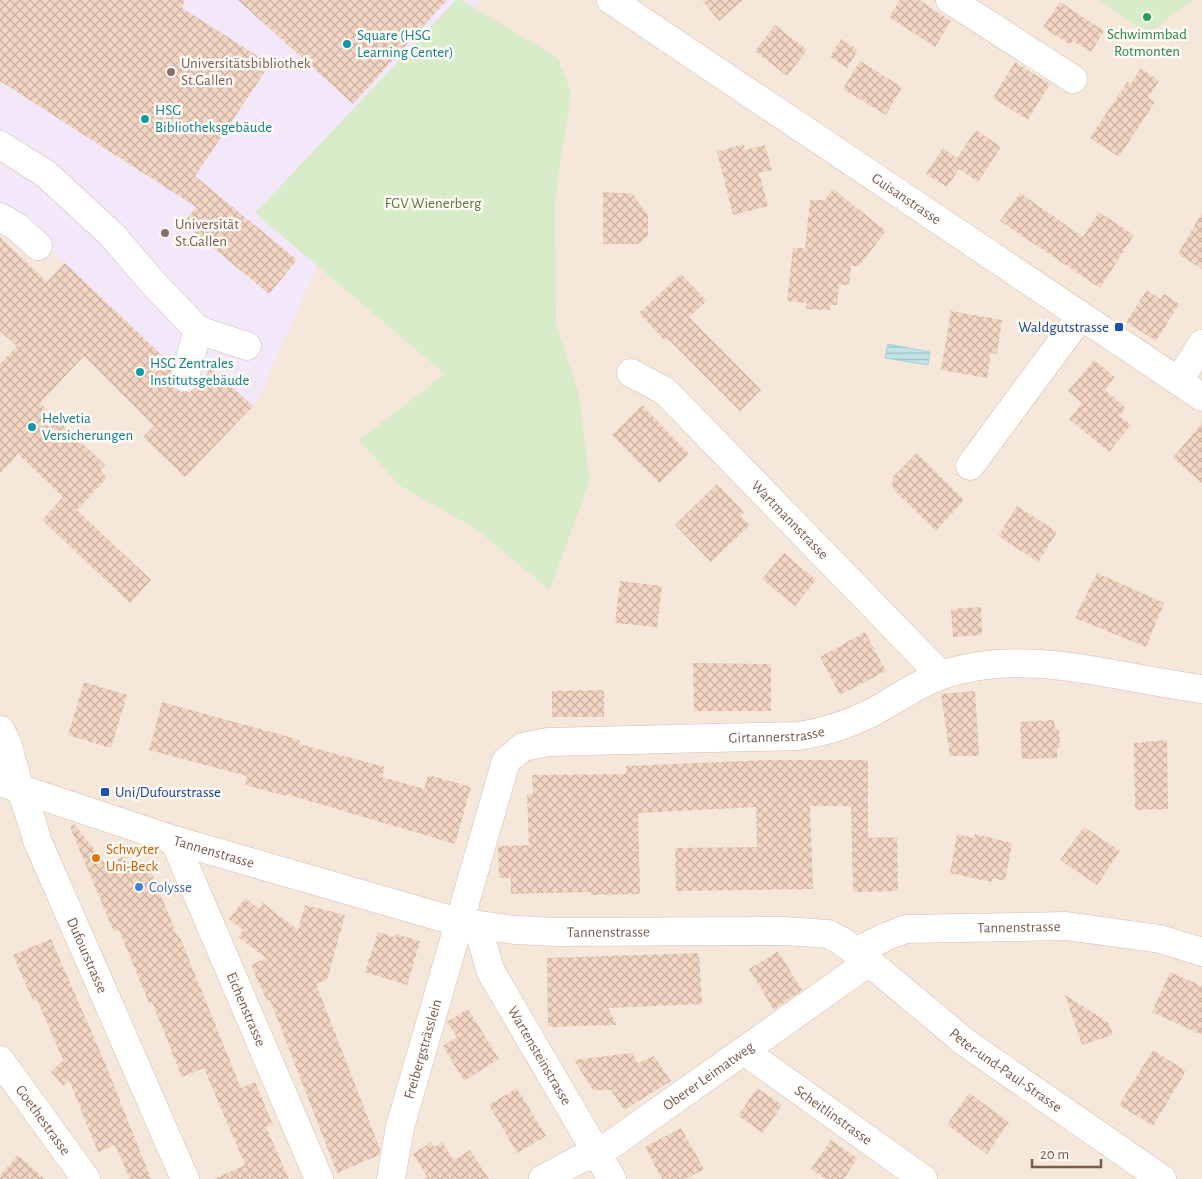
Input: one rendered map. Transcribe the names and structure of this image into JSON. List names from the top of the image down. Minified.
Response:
{"streets":{"street":["Guisanstrasse","Wartmannstrasse","Girtannerstrasse","Tannenstrasse","Dufourstrasse","Eichenstrasse","Freibergsträsslein","Wartensteinstrasse","Peter-und-Paul-Strasse","Oberer Leimatweg","Scheitlinstrasse","Goethestrasse"]},"crossings":[["Wartmannstrasse","Girtannerstrasse"],["Girtannerstrasse","Tannenstrasse"],["Girtannerstrasse","Freibergsträsslein"],["Girtannerstrasse","Wartensteinstrasse"],["Tannenstrasse","Dufourstrasse"],["Tannenstrasse","Eichenstrasse"],["Tannenstrasse","Freibergsträsslein"],["Tannenstrasse","Wartensteinstrasse"],["Tannenstrasse","Peter-und-Paul-Strasse"],["Tannenstrasse","Oberer Leimatweg"],["Freibergsträsslein","Wartensteinstrasse"],["Wartensteinstrasse","Oberer Leimatweg"],["Peter-und-Paul-Strasse","Oberer Leimatweg"],["Oberer Leimatweg","Scheitlinstrasse"]],"parks":["FGV Wienerberg"],"places":{"other":["Schwimmbad Rotmonten","Square (HSG Learning Center)","Universitätsbibliothek St.Gallen","HSG Bibliotheksgebäude","Universität St.Gallen","HSG Zentrales Institutsgebäude","Helvetia Versicherungen","Schwyter Uni-Beck","Colysse"],"transit":["Waldgutstrasse","Uni/Dufourstrasse"]},"scale_bar":"20 m"}
